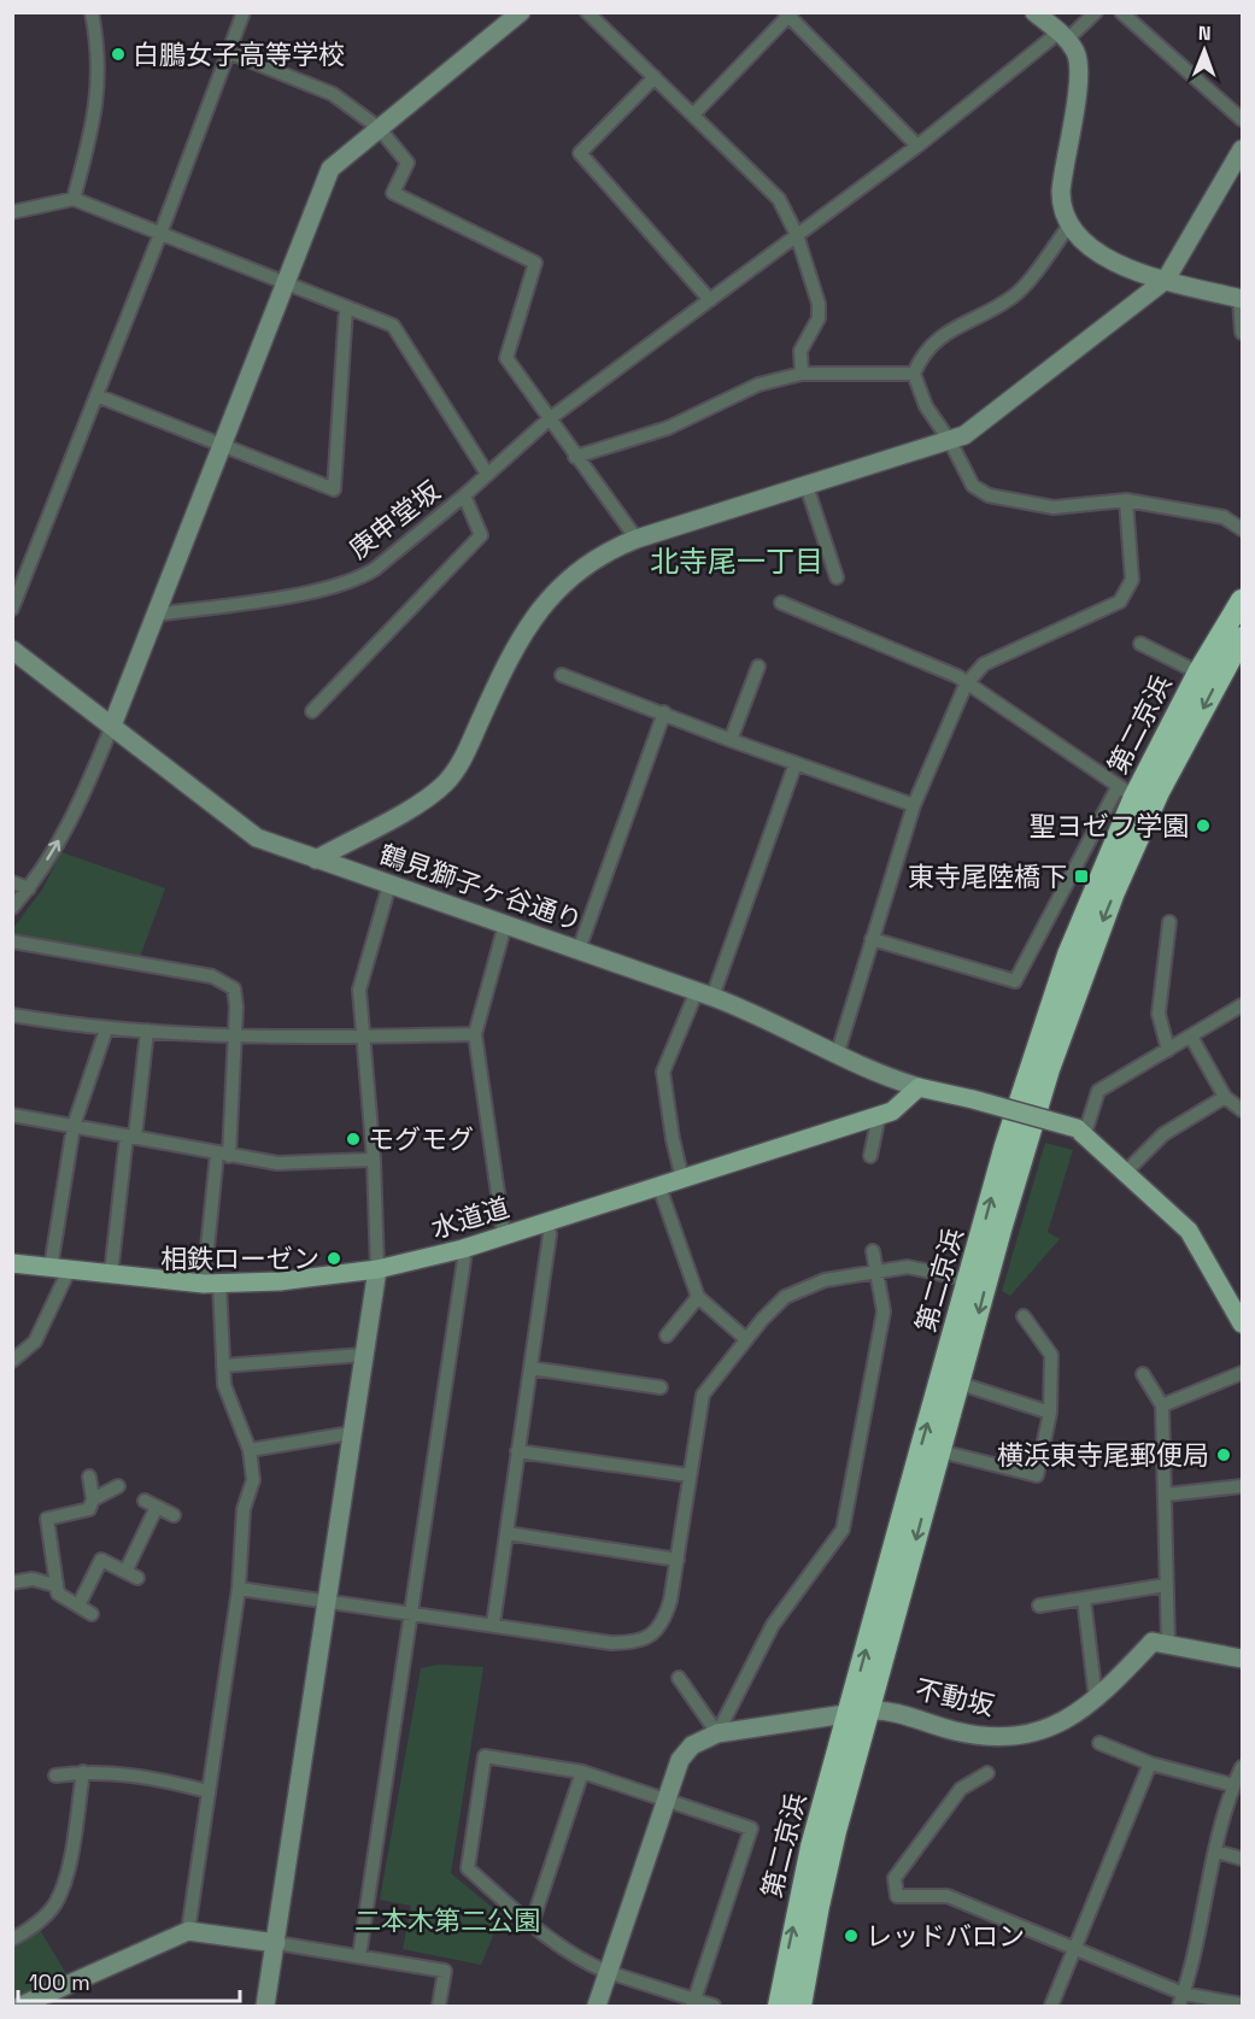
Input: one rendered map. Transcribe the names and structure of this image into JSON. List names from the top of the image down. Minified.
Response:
{"streets":{"highway":["第二京浜"],"main road":["鶴見獅子ヶ谷通り","水道道"],"street":["庚申堂坂","不動坂"]},"crossings":[["第二京浜","不動坂"],["鶴見獅子ヶ谷通り","水道道"]],"districts":["北寺尾一丁目"],"parks":["二本木第二公園"],"places":{"other":["白鵬女子高等学校","聖ヨゼフ学園","モグモグ","相鉄ローゼン","横浜東寺尾郵便局","レッドバロン"],"transit":["東寺尾陸橋下"]},"scale_bar":"100 m","north":"top"}
